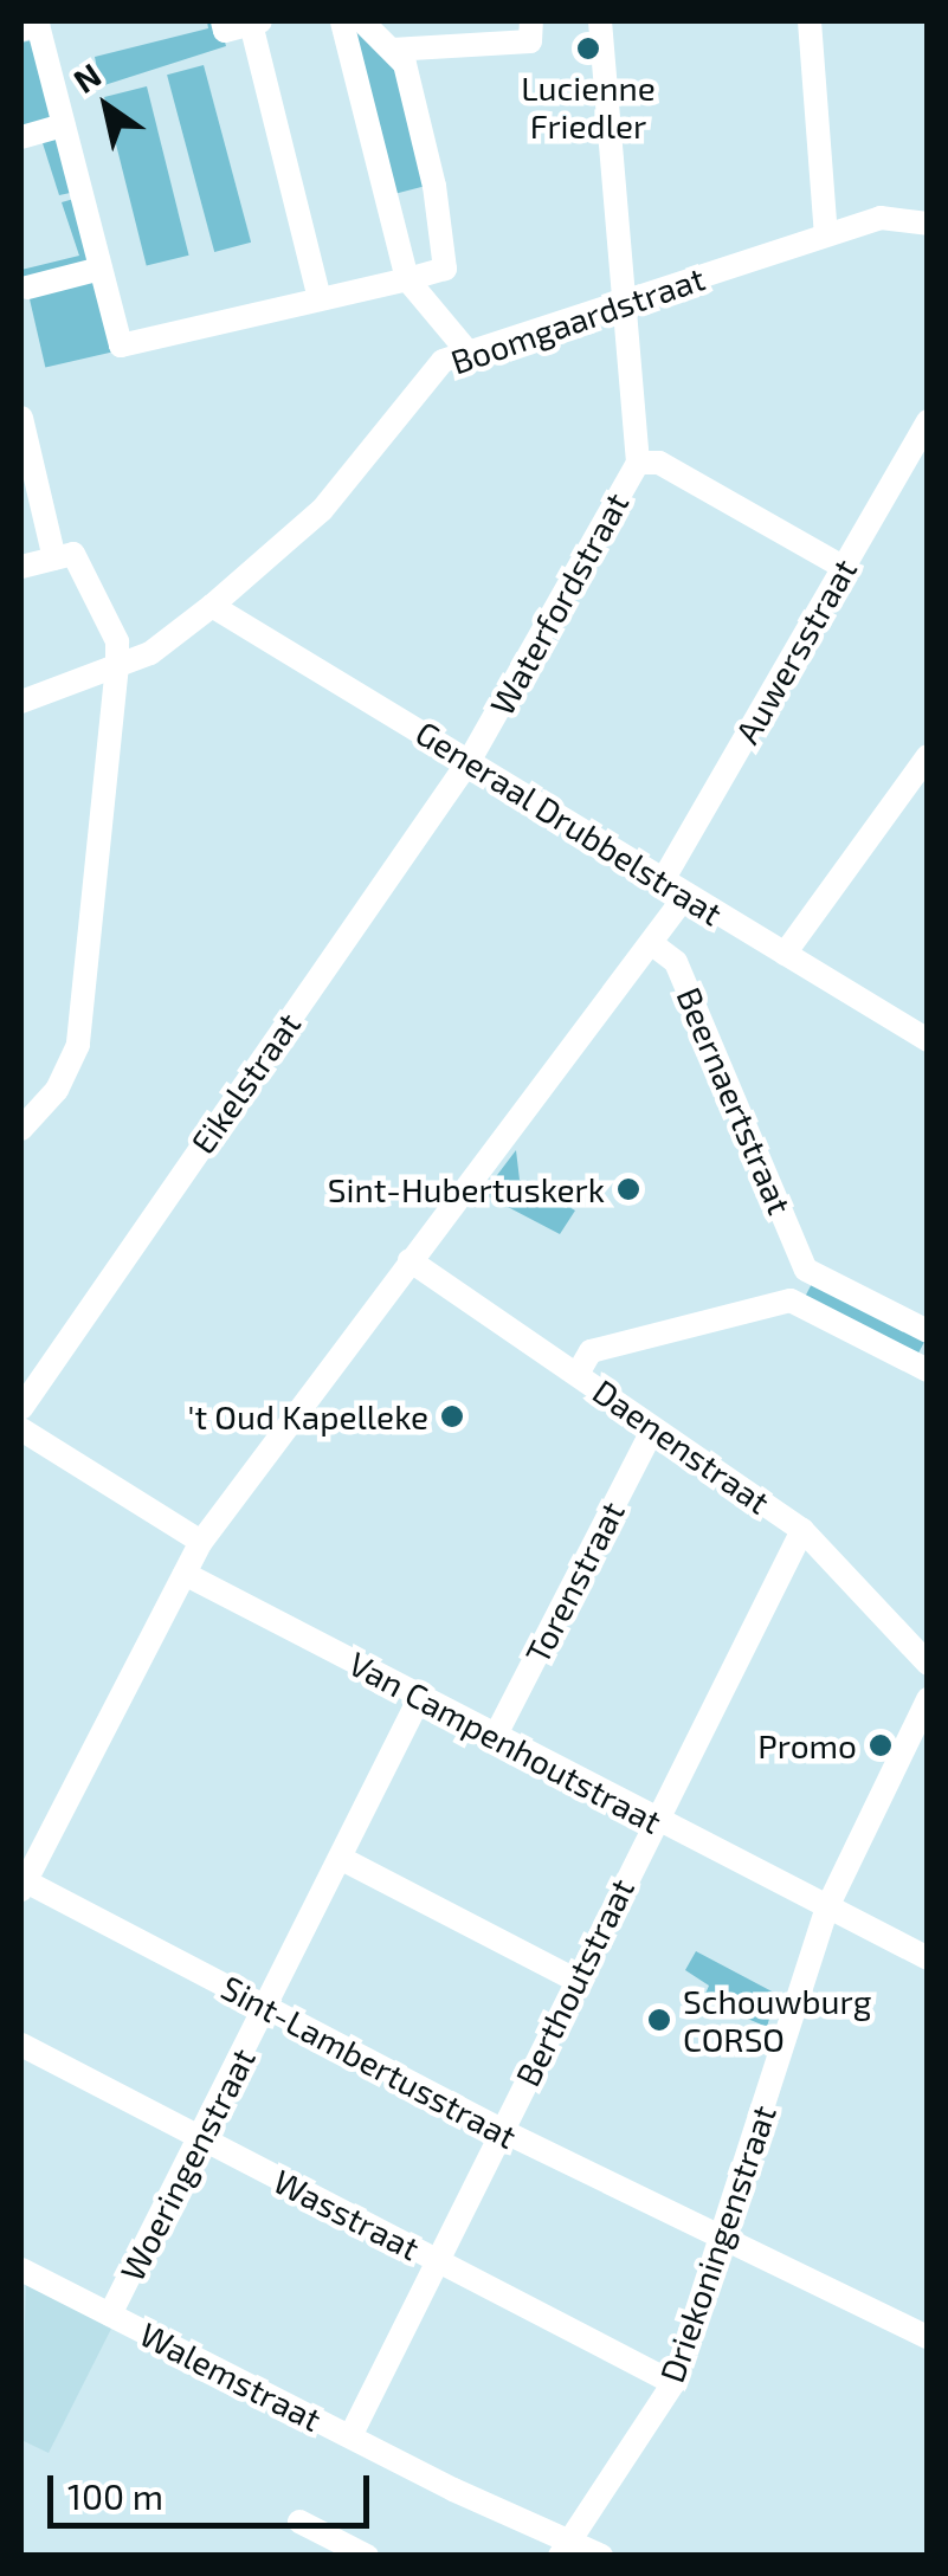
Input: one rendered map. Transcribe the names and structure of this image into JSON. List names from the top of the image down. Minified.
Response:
{"streets":{"street":["Boomgaardstraat","Waterfordstraat","Auwersstraat","Generaal Drubbelstraat","Eikelstraat","Beernaertstraat","Daenenstraat","Torenstraat","Van Campenhoutstraat","Berthoutstraat","Sint-Lambertusstraat","Woeringenstraat","Wasstraat","Driekoningenstraat","Walemstraat"]},"crossings":[["Boomgaardstraat","Waterfordstraat"],["Boomgaardstraat","Generaal Drubbelstraat"],["Waterfordstraat","Generaal Drubbelstraat"],["Waterfordstraat","Eikelstraat"],["Auwersstraat","Generaal Drubbelstraat"],["Generaal Drubbelstraat","Eikelstraat"],["Daenenstraat","Torenstraat"],["Daenenstraat","Berthoutstraat"],["Torenstraat","Van Campenhoutstraat"],["Van Campenhoutstraat","Berthoutstraat"],["Van Campenhoutstraat","Woeringenstraat"],["Van Campenhoutstraat","Driekoningenstraat"],["Berthoutstraat","Sint-Lambertusstraat"],["Berthoutstraat","Wasstraat"],["Berthoutstraat","Walemstraat"],["Sint-Lambertusstraat","Woeringenstraat"],["Sint-Lambertusstraat","Driekoningenstraat"],["Woeringenstraat","Wasstraat"],["Woeringenstraat","Walemstraat"],["Wasstraat","Driekoningenstraat"],["Driekoningenstraat","Walemstraat"]],"places":["Lucienne Friedler","Sint-Hubertuskerk","'t Oud Kapelleke","Promo","Schouwburg CORSO"],"scale_bar":"100 m","north":"top left"}
